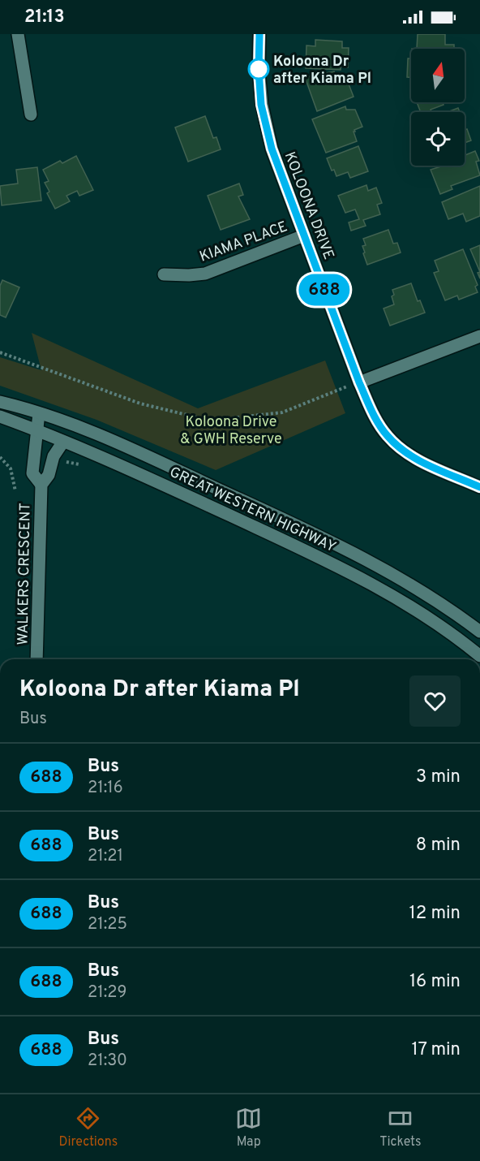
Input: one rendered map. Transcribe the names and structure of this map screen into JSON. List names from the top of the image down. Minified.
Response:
{"streets":{"street":["KOLOONA DRIVE","KIAMA PLACE","GREAT WESTERN HIGHWAY","WALKERS CRESCENT"]},"crossings":[["KOLOONA DRIVE","KIAMA PLACE"],["GREAT WESTERN HIGHWAY","WALKERS CRESCENT"]],"parks":["Koloona Drive & GWH Reserve"],"places":["Koloona Dr after Kiama Pl"],"lines":["bus line 688"],"north":"top","page":{"status":"21:13","on_map":"688","heading":["Koloona Dr after Kiama Pl","Bus"],"list":[{"mark":"688","name":"Bus","note":"21:16","value":"3 min"},{"mark":"688","name":"Bus","note":"21:21","value":"8 min"},{"mark":"688","name":"Bus","note":"21:25","value":"12 min"},{"mark":"688","name":"Bus","note":"21:29","value":"16 min"},{"mark":"688","name":"Bus","note":"21:30","value":"17 min"}],"tabs":["Directions","Map","Tickets"]}}
